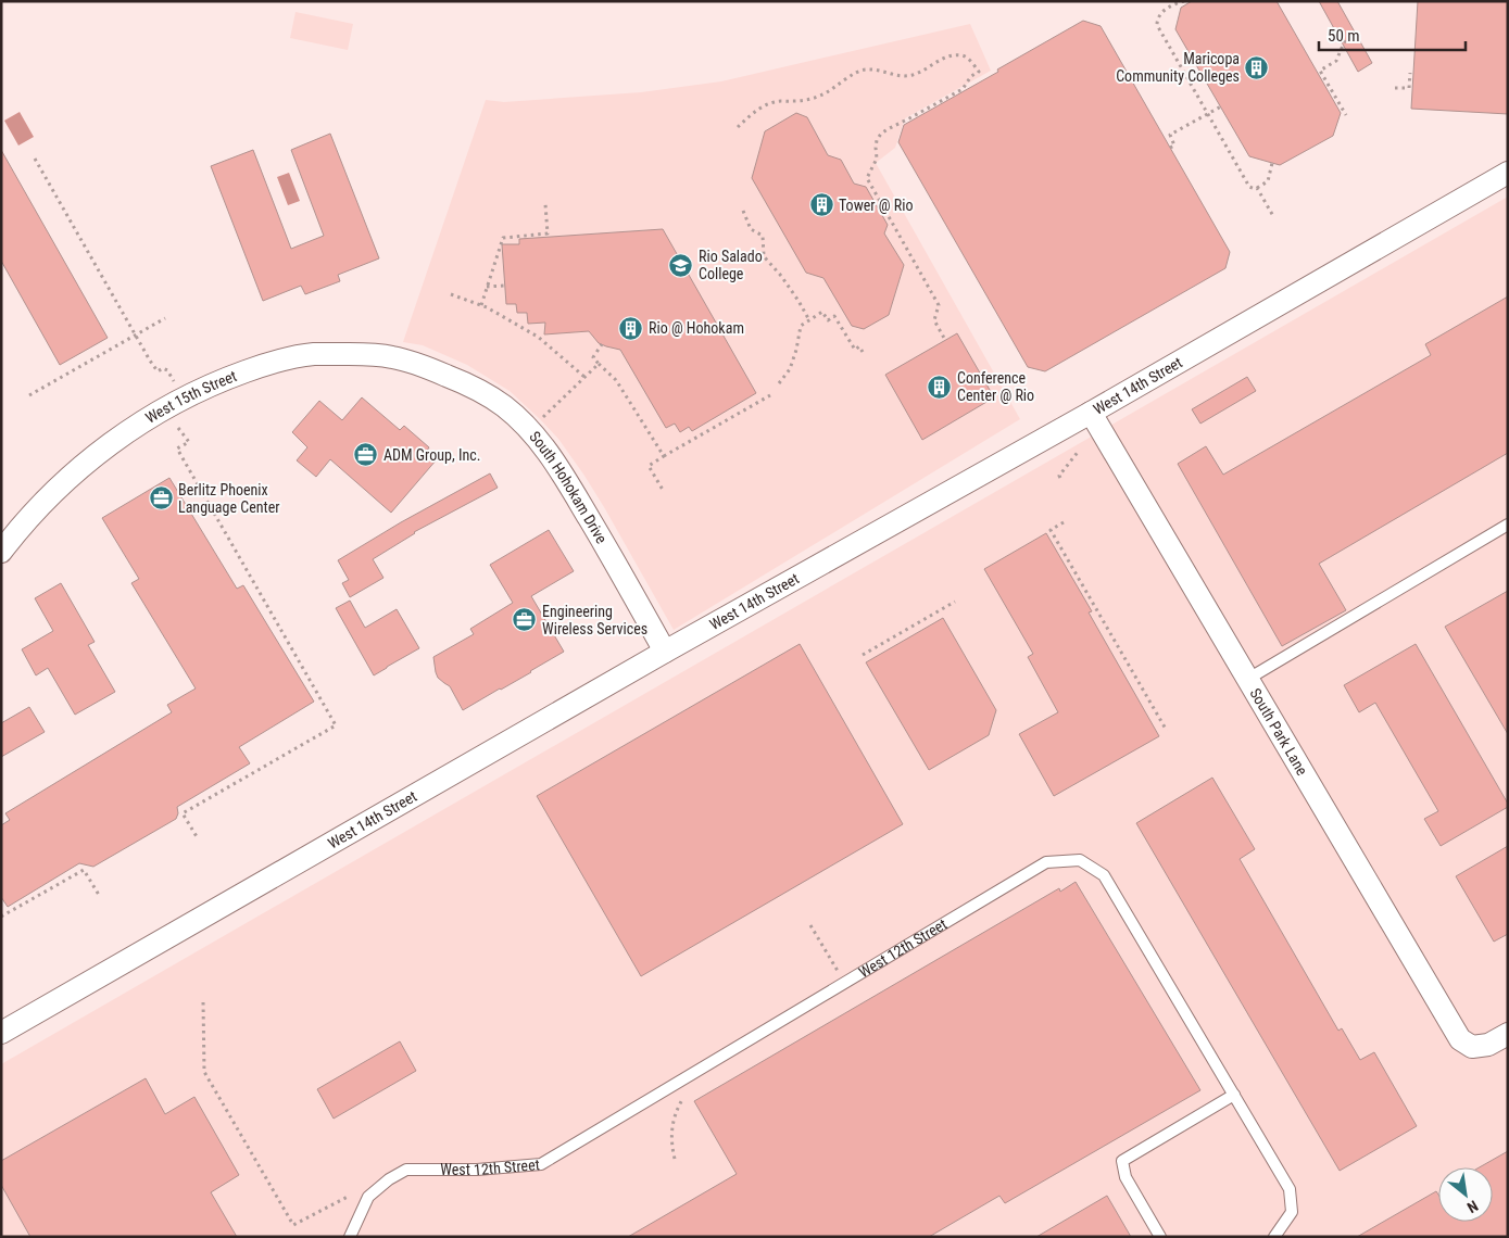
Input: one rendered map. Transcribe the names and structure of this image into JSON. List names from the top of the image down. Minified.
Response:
{"streets":{"street":["West 14th Street","West 15th Street","South Hohokam Drive","South Park Lane"],"lane":["West 12th Street"]},"crossings":[["West 14th Street","South Hohokam Drive"],["West 14th Street","South Park Lane"],["West 15th Street","South Hohokam Drive"]],"places":{"building":["Maricopa Community Colleges","Tower @ Rio","Rio @ Hohokam","Conference Center @ Rio"],"school or university":["Rio Salado College"],"office":["ADM Group, Inc.","Berlitz Phoenix Language Center","Engineering Wireless Services"]},"scale_bar":"50 m","north":"bottom right"}
